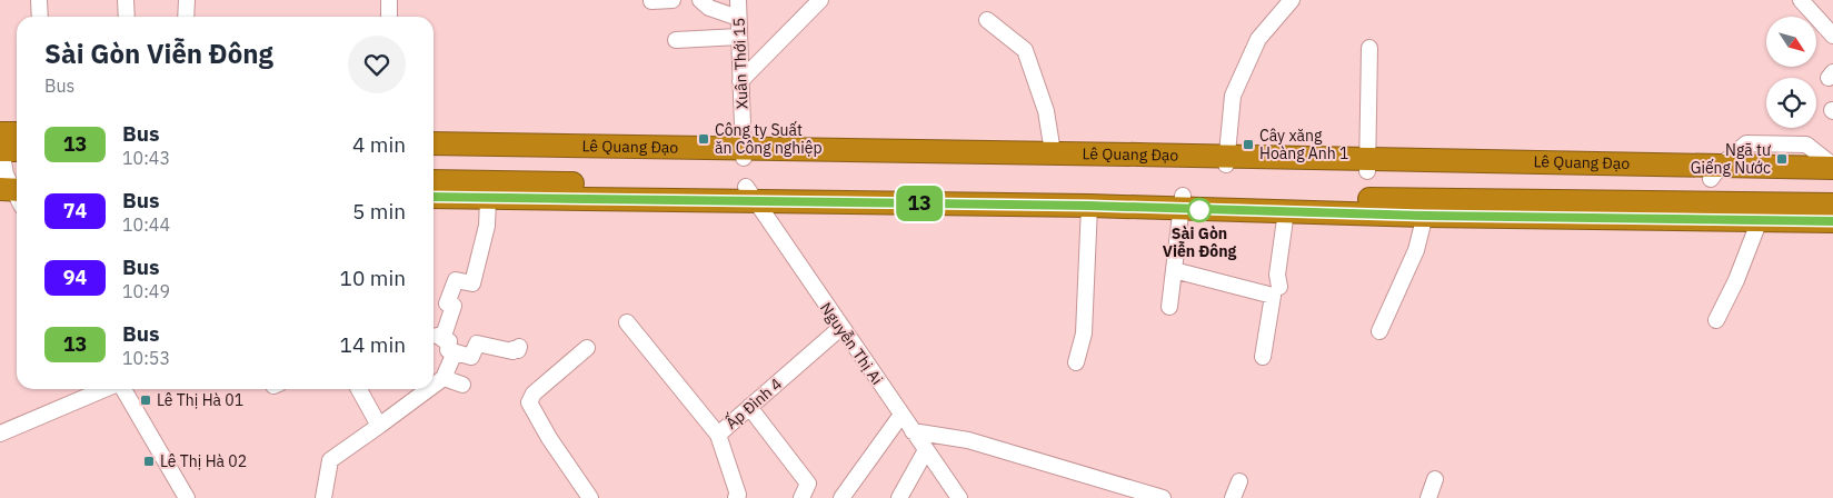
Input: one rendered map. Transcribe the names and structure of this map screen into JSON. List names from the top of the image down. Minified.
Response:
{"streets":{"highway":["Lê Quang Đạo"],"street":["Xuân Thới 15","Nguyễn Thị Ai","Ấp Đình 4"]},"crossings":[["Xuân Thới 15","Lê Quang Đạo"],["Nguyễn Thị Ai","Ấp Đình 4"]],"places":{"transit":["Công ty Suất ăn Công nghiệp","Cây xăng Hoàng Anh 1","Ngã tư Giếng Nước","Lê Thị Hà 01","Lê Thị Hà 02"],"other":["Sài Gòn Viễn Đông"]},"lines":["bus line 13"],"north":"bottom right","page":{"on_map":"13","heading":["Sài Gòn Viễn Đông","Bus"],"list":[{"mark":"13","name":"Bus","note":"10:43","value":"4 min"},{"mark":"74","name":"Bus","note":"10:44","value":"5 min"},{"mark":"94","name":"Bus","note":"10:49","value":"10 min"},{"mark":"13","name":"Bus","note":"10:53","value":"14 min"}]}}
